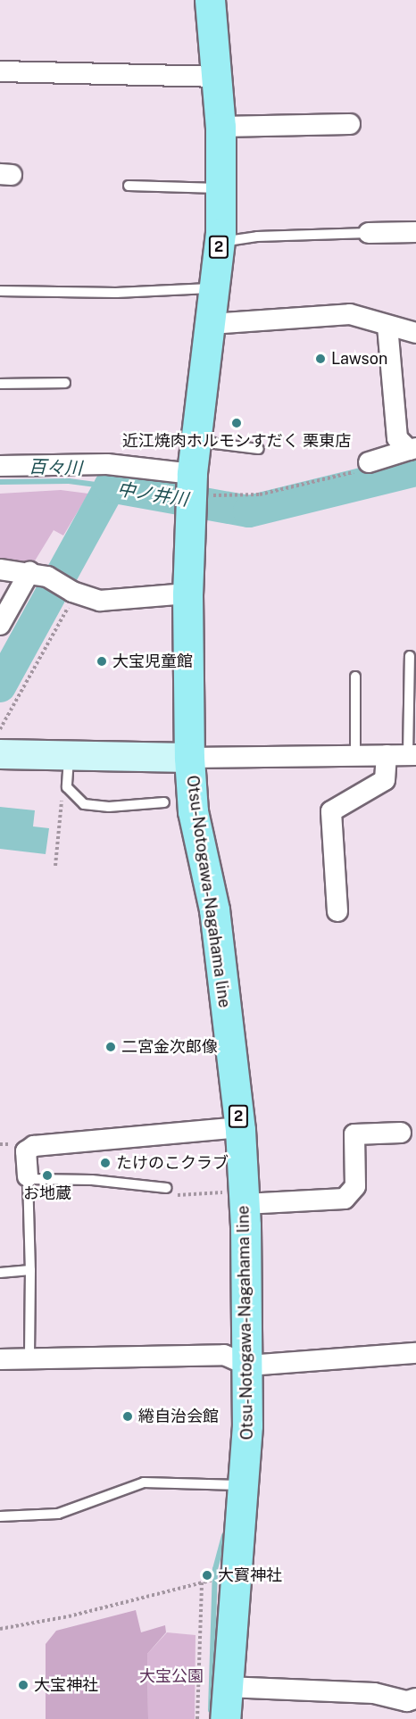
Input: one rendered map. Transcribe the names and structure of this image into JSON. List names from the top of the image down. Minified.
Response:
{"streets":{"main road":["2","Otsu-Notogawa-Nagahama line"]},"water":["百々川","中ノ井川"],"parks":["大宝公園"],"places":["Lawson","近江焼肉ホルモンすだく 栗東店","大宝児童館","二宮金次郎像","たけのこクラブ","お地蔵","綣自治会館","大寳神社","大宝神社"]}
